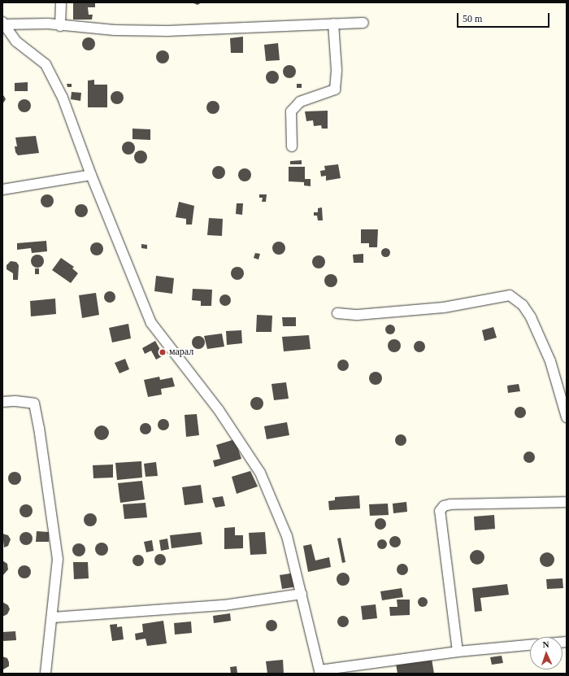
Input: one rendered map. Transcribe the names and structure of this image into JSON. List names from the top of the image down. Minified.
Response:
{"places":["марал"],"scale_bar":"50 m","north":"top"}
